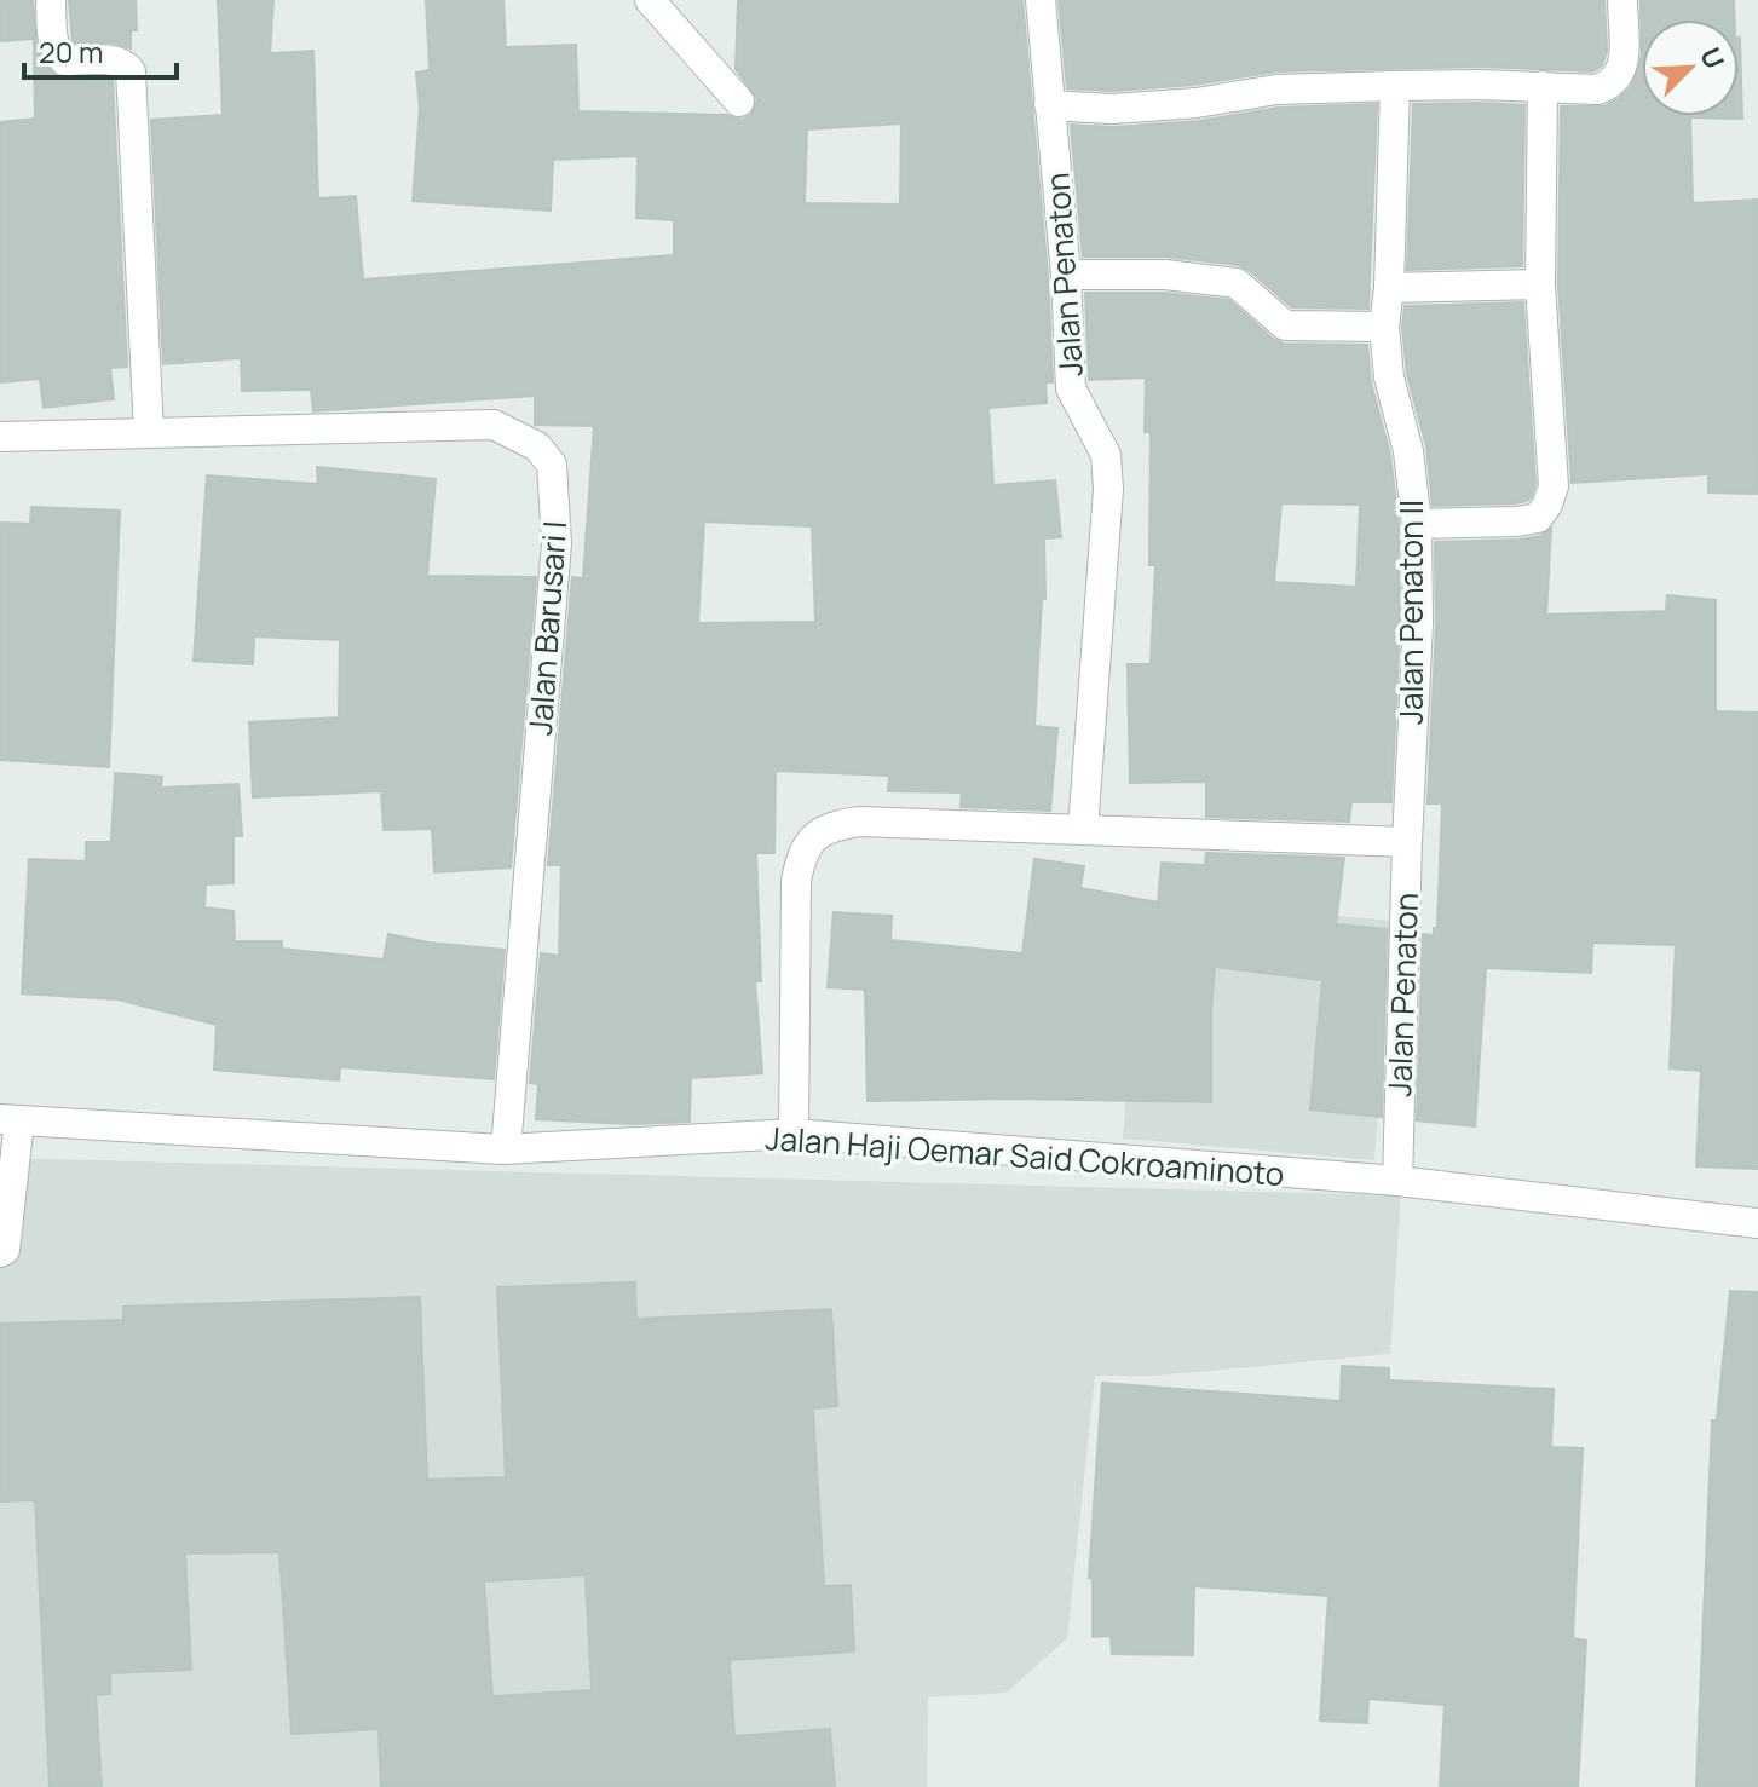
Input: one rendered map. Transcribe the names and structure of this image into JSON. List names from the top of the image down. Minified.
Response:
{"streets":{"street":["Jalan Penaton","Jalan Penaton II","Jalan Barusari I","Jalan Haji Oemar Said Cokroaminoto"]},"crossings":[["Jalan Penaton","Jalan Penaton II"],["Jalan Penaton","Jalan Haji Oemar Said Cokroaminoto"],["Jalan Barusari I","Jalan Haji Oemar Said Cokroaminoto"]],"scale_bar":"20 m","north":"top right"}
